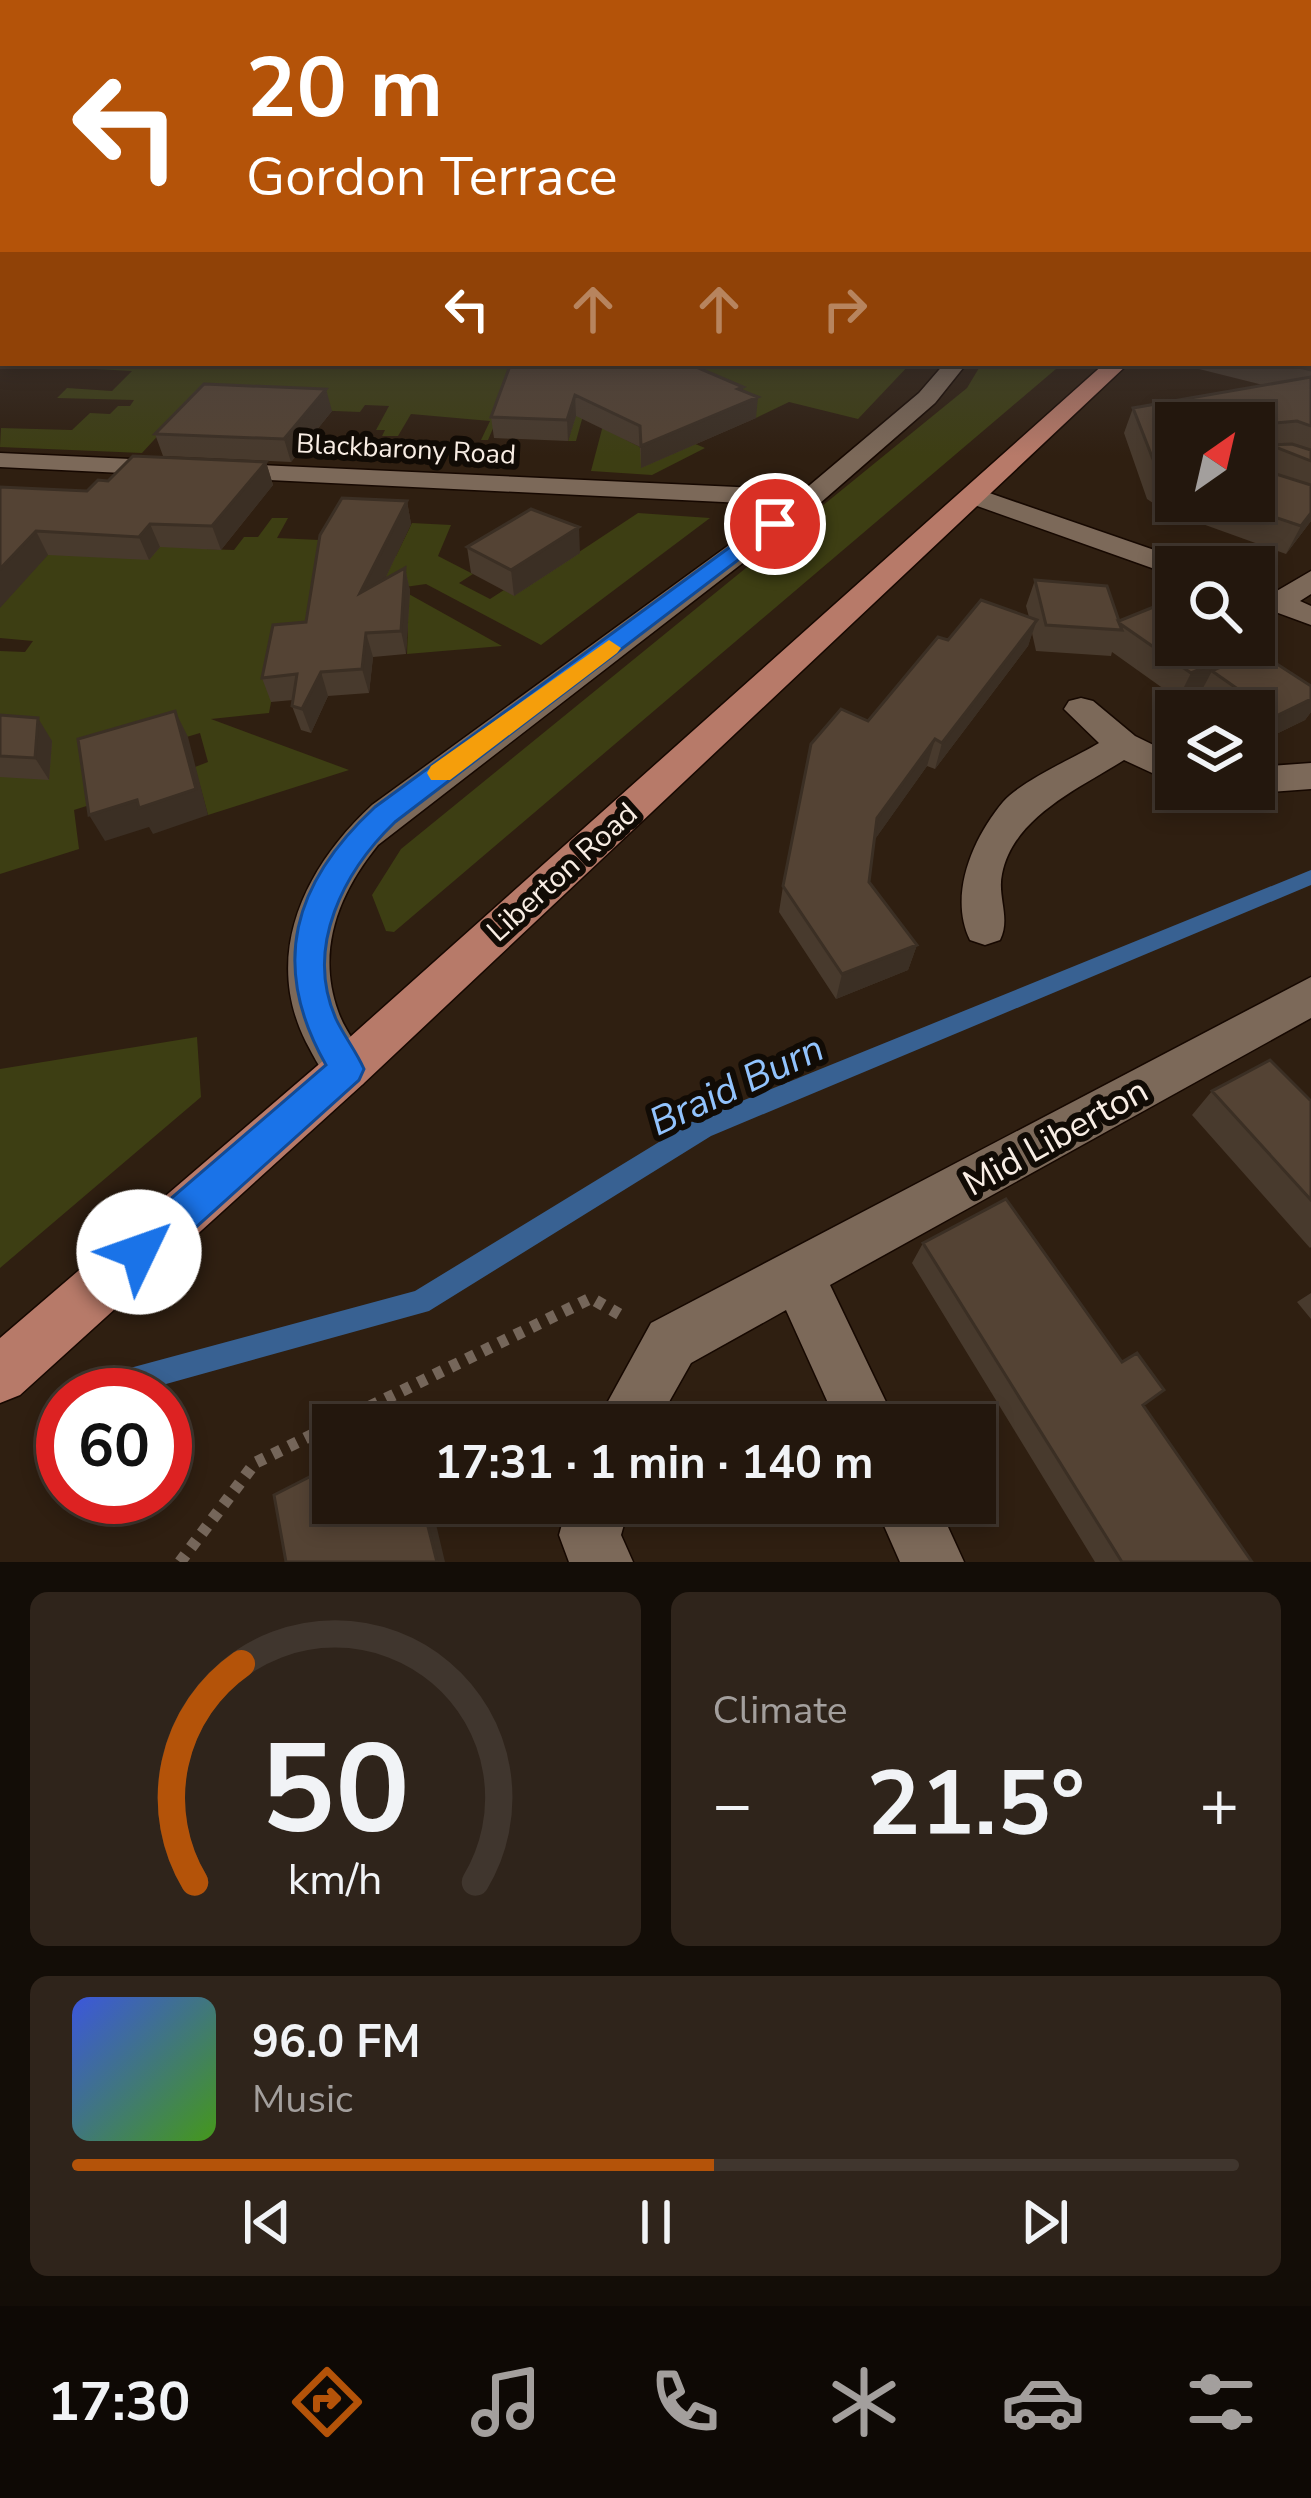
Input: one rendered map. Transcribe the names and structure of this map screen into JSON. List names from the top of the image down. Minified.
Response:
{"streets":{"main road":["Liberton Road"],"street":["Blackbarony Road","Mid Liberton"]},"water":["Braid Burn"],"north":"top right","page":{"turn":["20 m","Gordon Terrace"],"limit":"60","trip":"17:31 · 1 min · 140 m","tile":"Climate","heat":["−","21.5°","+"],"song":["96.0 FM","Music"],"tabs":"17:30","gauge":["50","km/h"]}}
